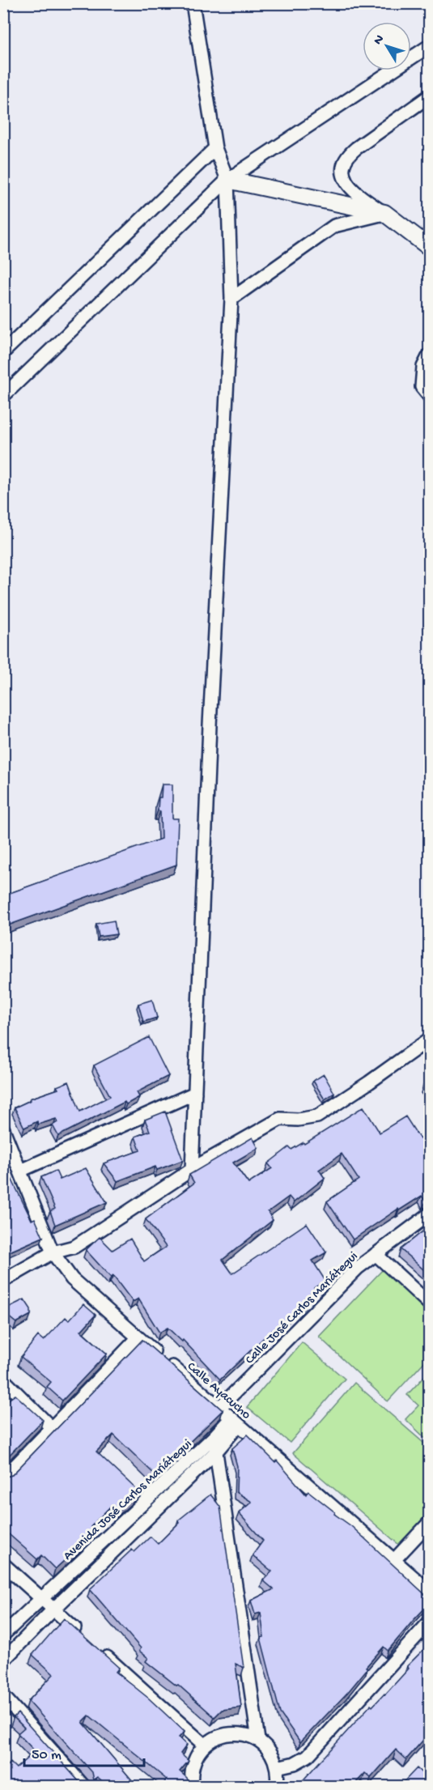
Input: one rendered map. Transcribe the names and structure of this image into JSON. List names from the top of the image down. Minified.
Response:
{"streets":{"street":["Calle José Carlos Mariátegui","Calle Ayacucho","Avenida José Carlos Mariátegui"]},"crossings":[["Calle José Carlos Mariátegui","Calle Ayacucho"],["Calle Ayacucho","Avenida José Carlos Mariátegui"]],"scale_bar":"50 m","north":"top left"}
